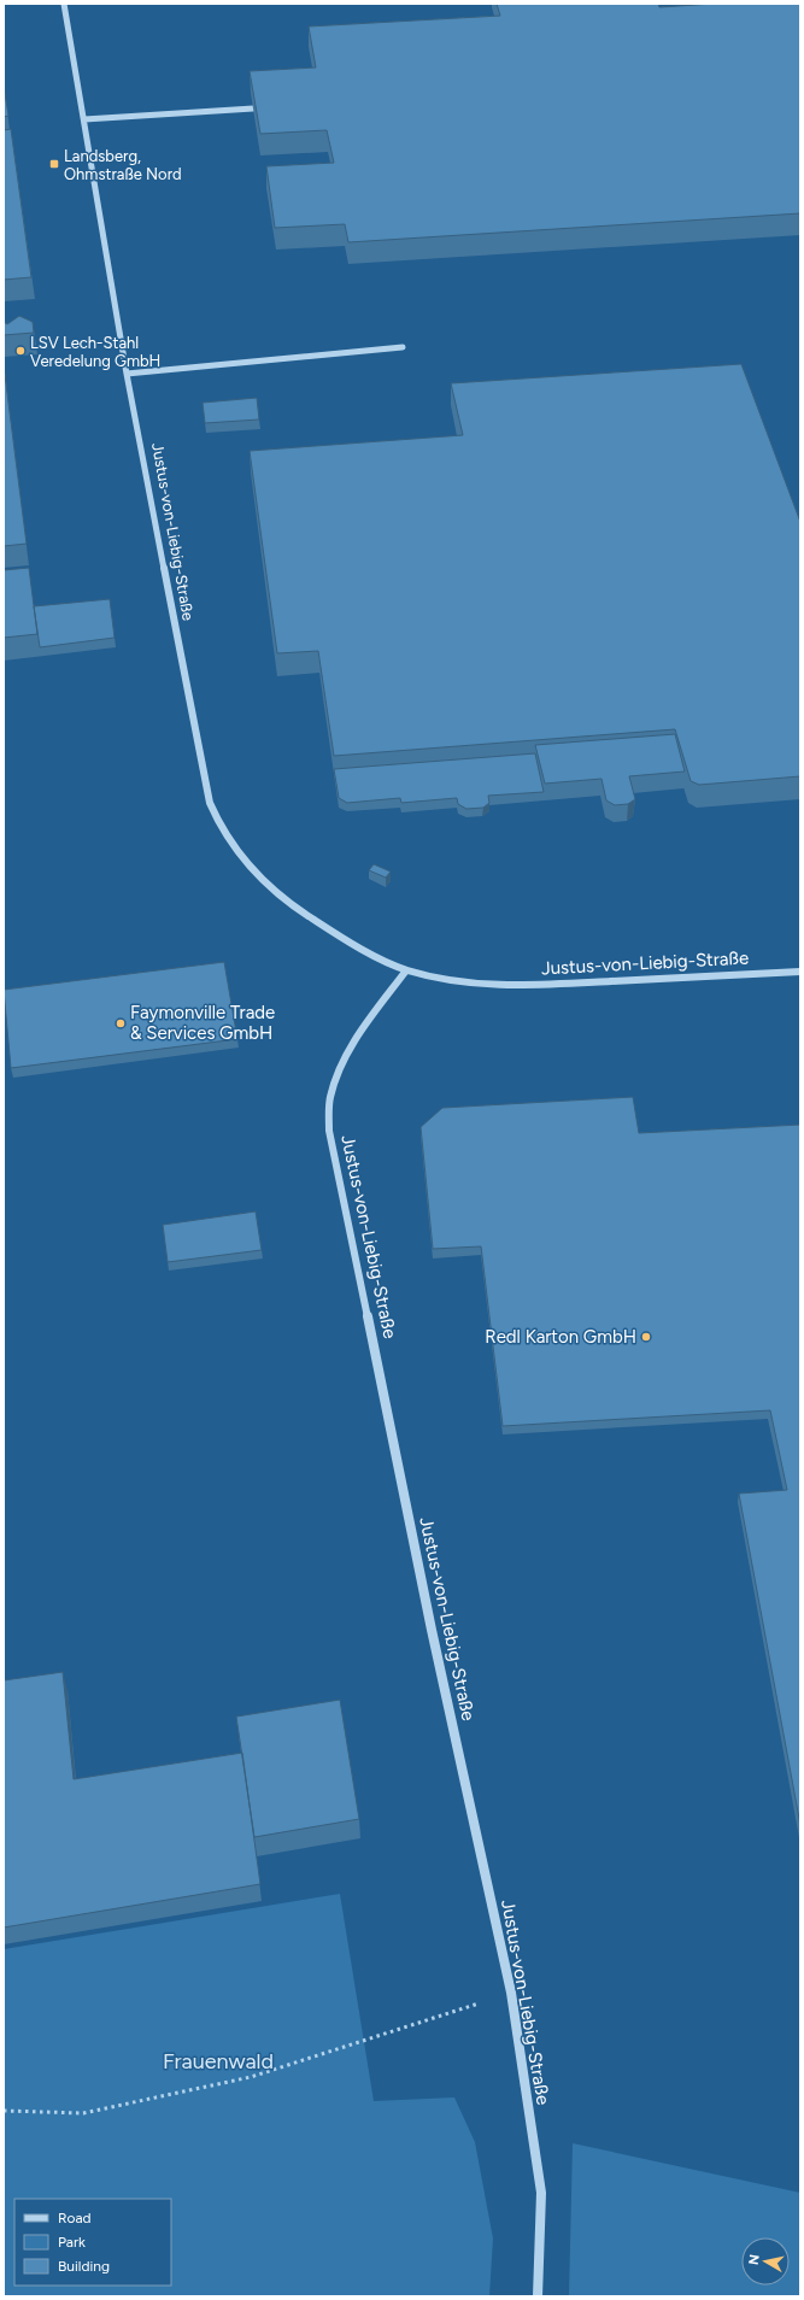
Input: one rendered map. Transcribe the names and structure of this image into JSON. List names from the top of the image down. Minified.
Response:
{"streets":{"street":["Justus-von-Liebig-Straße"]},"parks":["Frauenwald"],"places":{"transit":["Landsberg, Ohmstraße Nord"],"other":["LSV Lech-Stahl Veredelung GmbH","Faymonville Trade & Services GmbH","Redl Karton GmbH"]},"legend":["Road","Park","Building"],"north":"left"}
